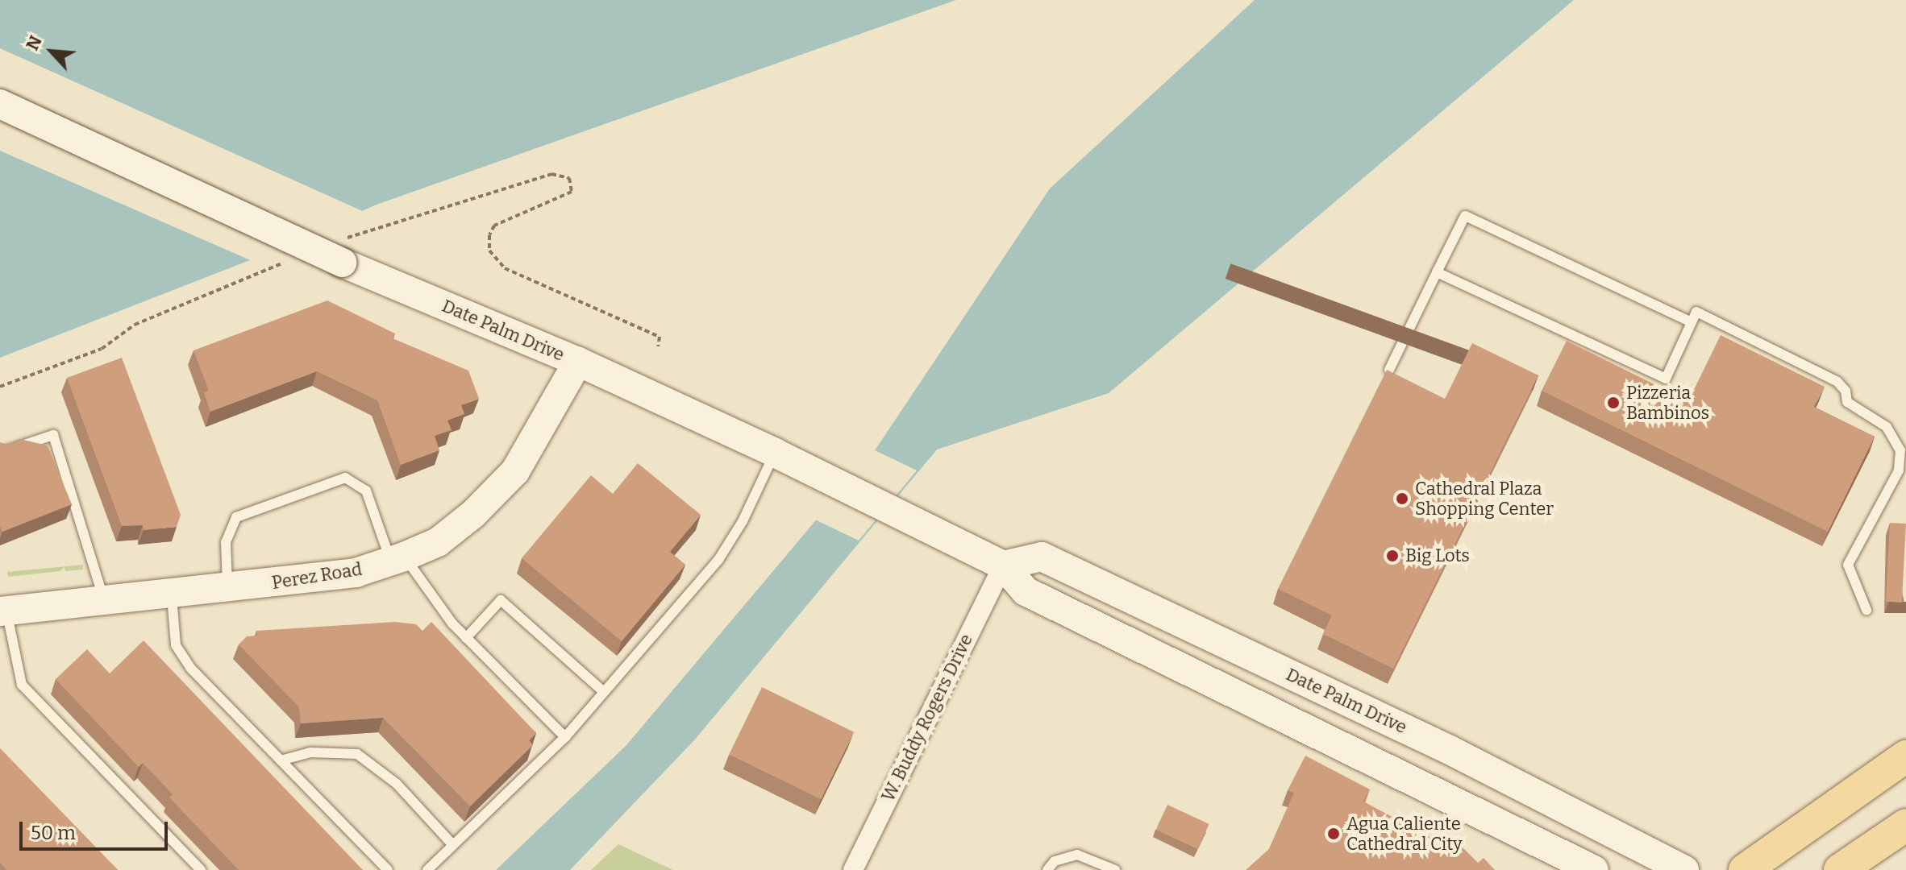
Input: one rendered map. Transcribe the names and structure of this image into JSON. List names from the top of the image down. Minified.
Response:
{"streets":{"main road":["Date Palm Drive","Perez Road"],"street":["W. Buddy Rogers Drive"]},"crossings":[["Date Palm Drive","Perez Road"],["Date Palm Drive","W. Buddy Rogers Drive"]],"places":["Pizzeria Bambinos","Cathedral Plaza Shopping Center","Big Lots","Agua Caliente Cathedral City"],"scale_bar":"50 m","north":"top left"}
